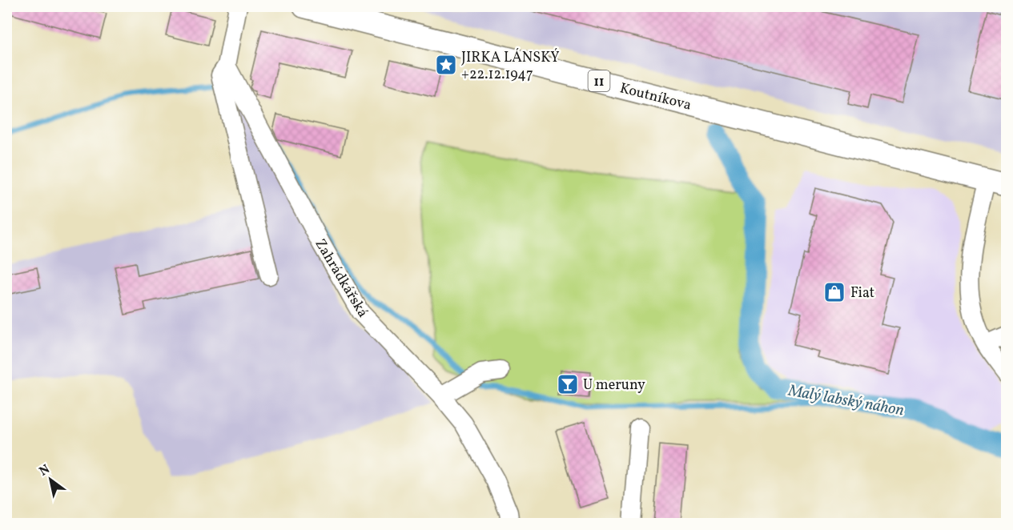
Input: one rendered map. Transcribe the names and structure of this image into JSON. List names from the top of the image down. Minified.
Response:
{"streets":{"main road":["11","Koutníkova"],"street":["Zahrádkářská"]},"water":["Malý labský náhon"],"places":{"place":["JIRKA LÁNSKÝ +22.12.1947"],"shop":["Fiat"],"bar":["U meruny"]},"north":"top left"}
